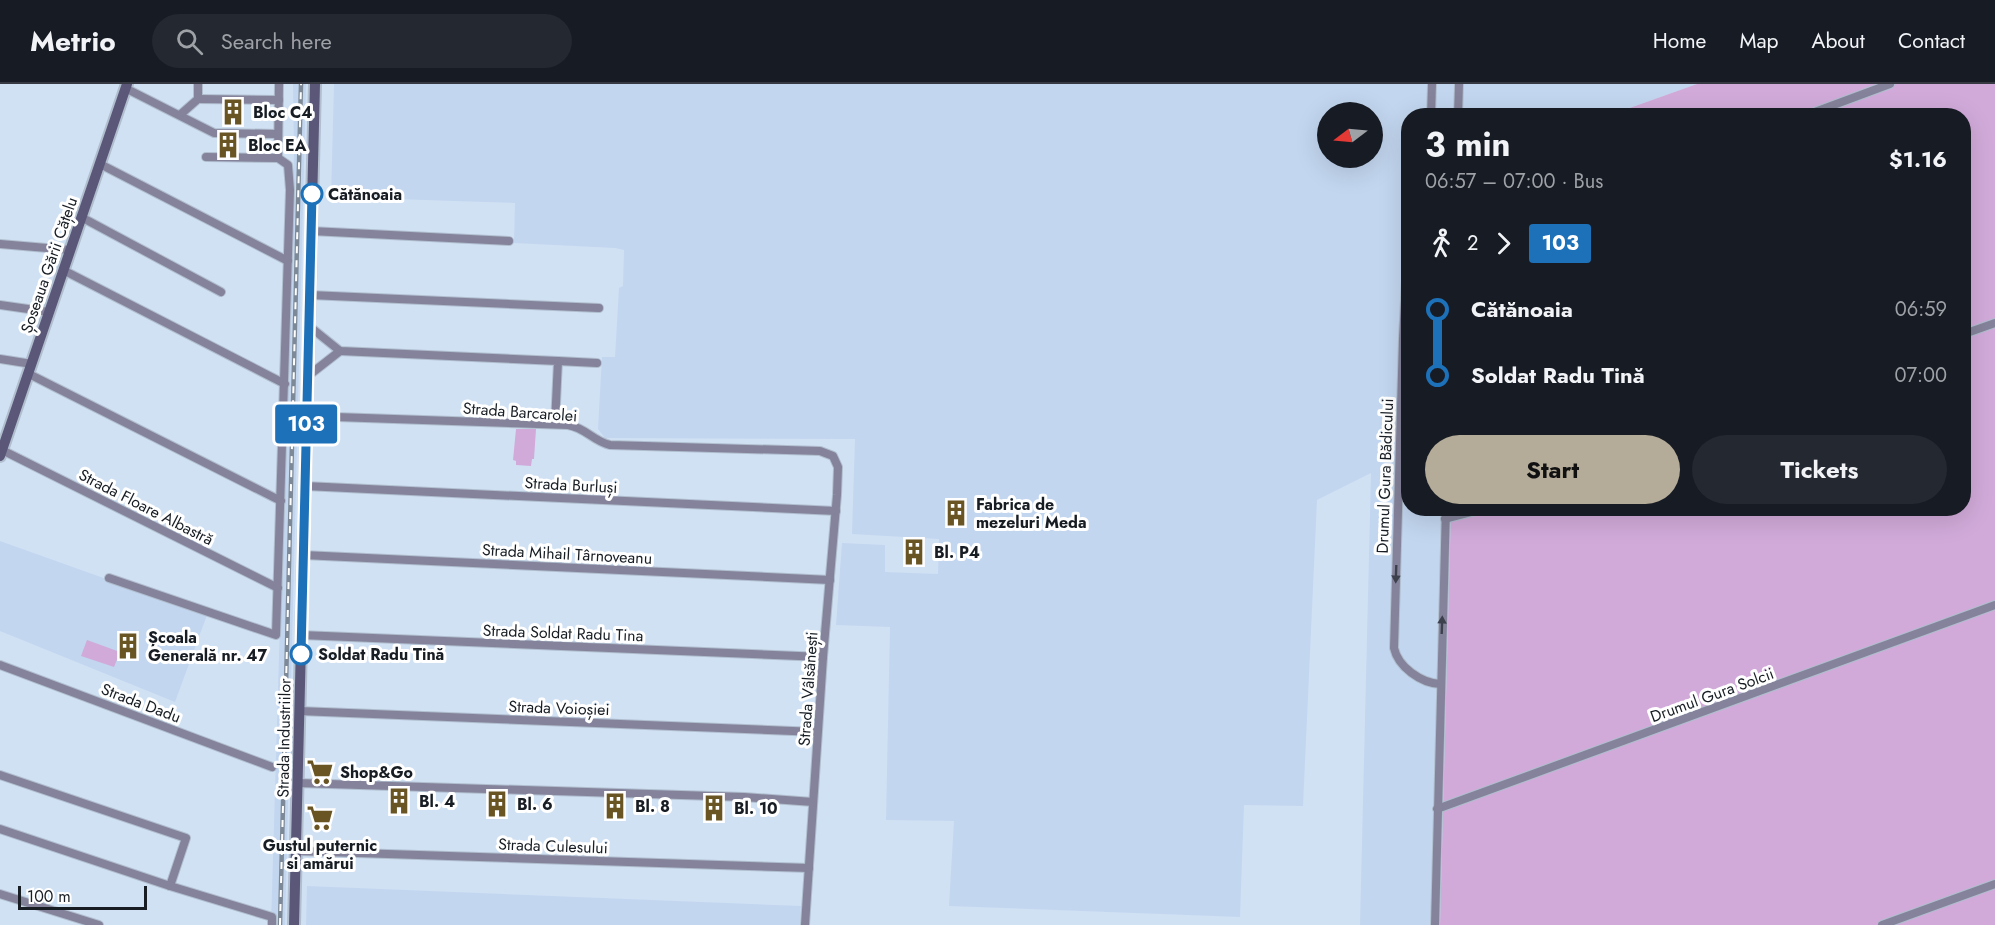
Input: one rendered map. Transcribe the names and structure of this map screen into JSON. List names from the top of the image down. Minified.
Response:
{"streets":{"main road":["Șoseaua Gării Cățelu","Strada Industriilor"],"street":["Strada Barcarolei","Drumul Gura Bădicului","Strada Burluși","Strada Floare Albastră","Strada Mihail Târnoveanu","Strada Soldat Radu Tina","Strada Vâlsănești","Drumul Gura Solcii","Strada Dadu","Strada Voioșiei","Strada Culesului"]},"crossings":[["Șoseaua Gării Cățelu","Strada Floare Albastră"],["Strada Barcarolei","Strada Vâlsănești"],["Strada Barcarolei","Strada Industriilor"],["Strada Burluși","Strada Vâlsănești"],["Strada Burluși","Strada Industriilor"],["Strada Mihail Târnoveanu","Strada Vâlsănești"],["Strada Mihail Târnoveanu","Strada Industriilor"],["Strada Soldat Radu Tina","Strada Vâlsănești"],["Strada Soldat Radu Tina","Strada Industriilor"],["Strada Vâlsănești","Strada Voioșiei"],["Strada Vâlsănești","Strada Culesului"],["Strada Voioșiei","Strada Industriilor"],["Strada Industriilor","Strada Culesului"]],"places":{"building":["Bloc C4","Bloc EA","Fabrica de mezeluri Meda","Bl. P4","Școala Generală nr. 47","Bl. 4","Bl. 6","Bl. 8","Bl. 10"],"other":["Cătănoaia","Soldat Radu Tină"],"supermarket":["Shop&Go","Gustul puternic si amărui"]},"lines":["bus line 103"],"scale_bar":"100 m","north":"left","page":{"header":"Metrio","search":"Search here","nav":["Home","Map","About","Contact"],"on_map":"103","heading":["3 min","06:57 – 07:00 · Bus","$1.16"],"legs":["2","103"],"list":[{"name":"Cătănoaia","value":"06:59"},{"name":"Soldat Radu Tină","value":"07:00"}],"buttons":["Start","Tickets"],"scale":"100 m"}}
